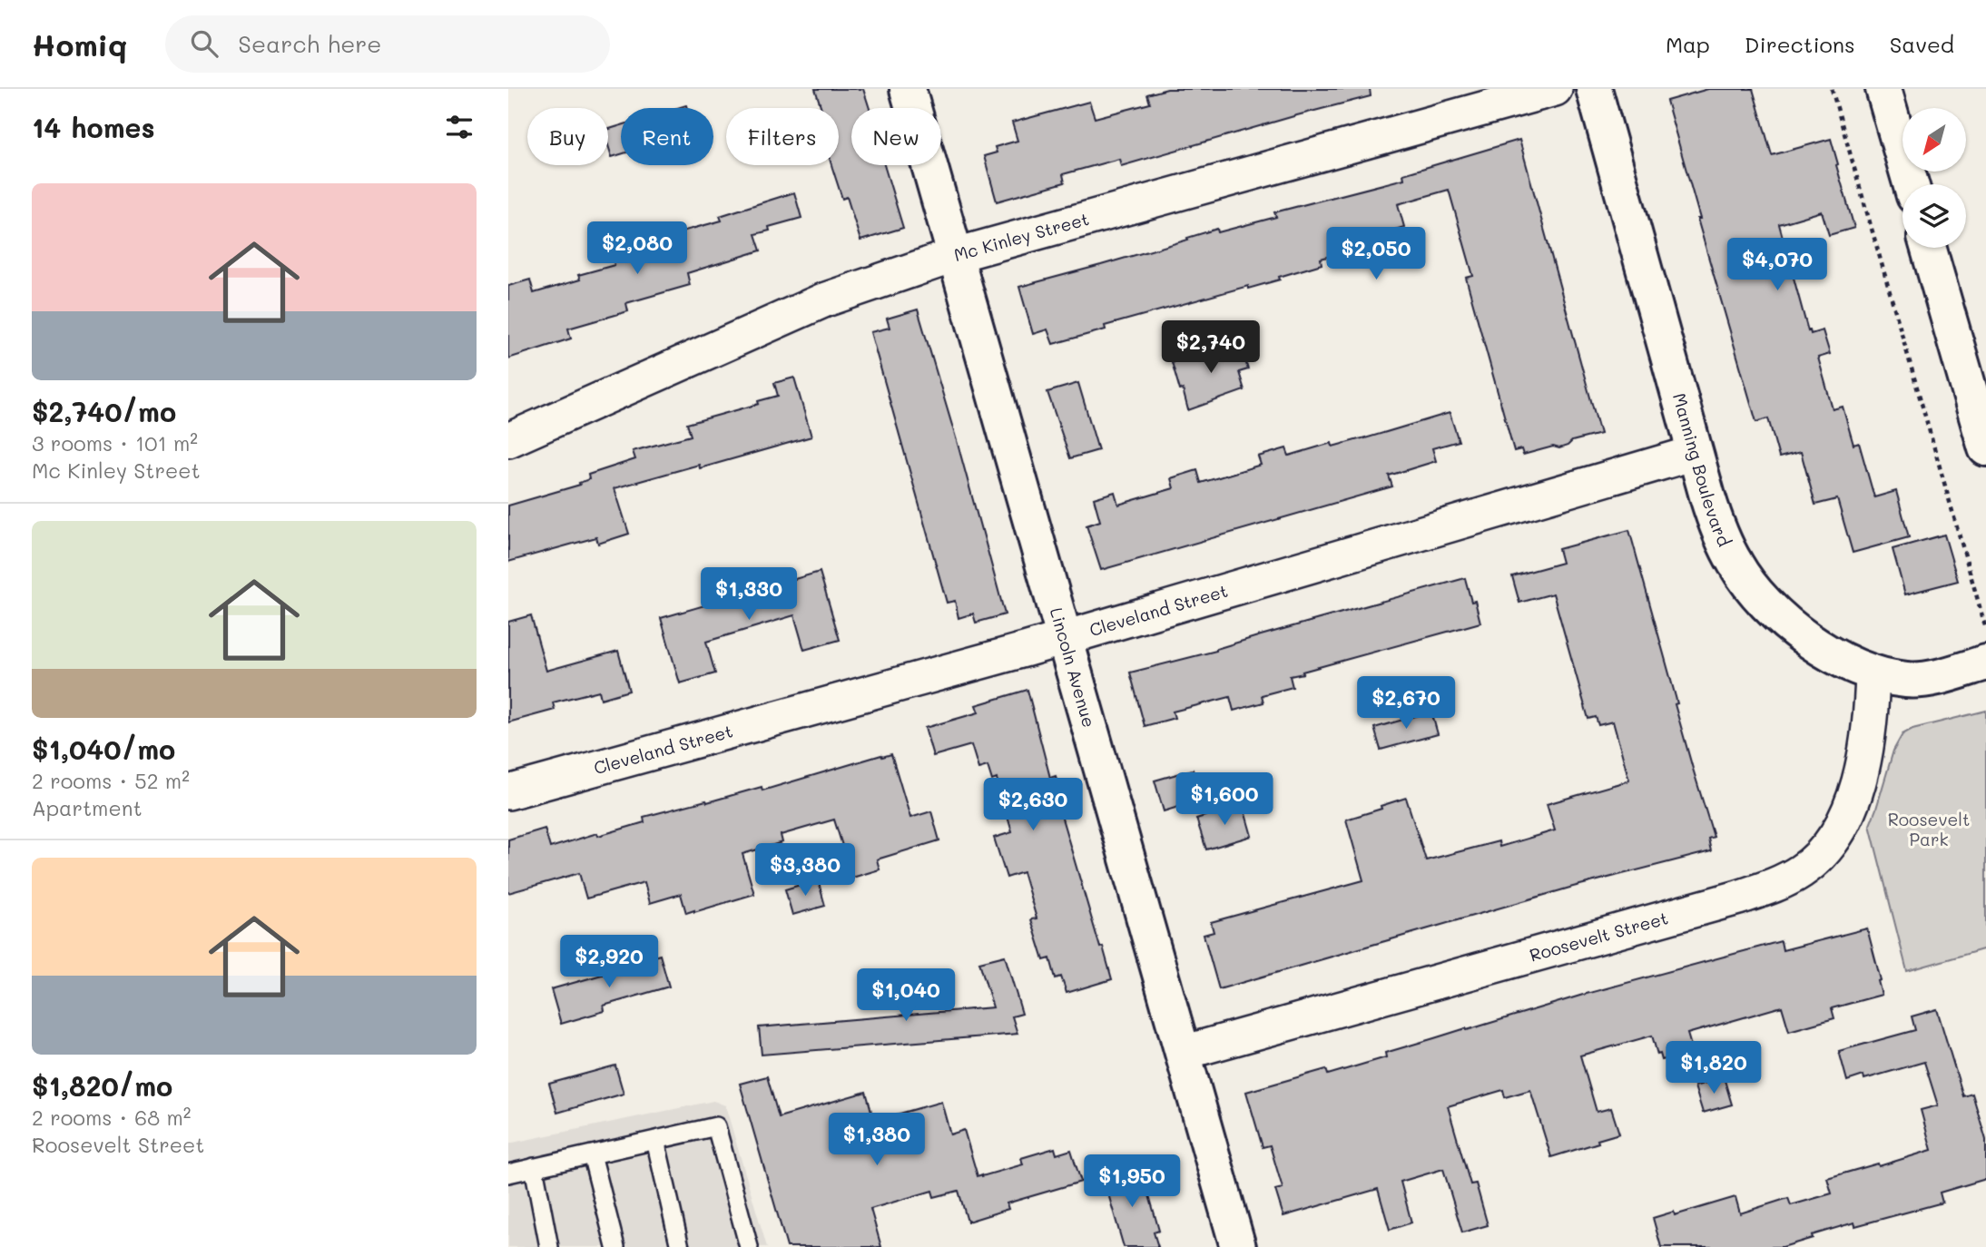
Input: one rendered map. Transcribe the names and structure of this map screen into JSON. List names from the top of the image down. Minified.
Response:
{"streets":{"street":["Mc Kinley Street","Manning Boulevard","Cleveland Street","Lincoln Avenue","Roosevelt Street"]},"crossings":[["Mc Kinley Street","Lincoln Avenue"],["Manning Boulevard","Cleveland Street"],["Manning Boulevard","Roosevelt Street"],["Cleveland Street","Lincoln Avenue"],["Lincoln Avenue","Roosevelt Street"]],"parks":["Roosevelt Park"],"north":"bottom left","page":{"header":"Homiq","search":"Search here","nav":["Map","Directions","Saved"],"heading":"14 homes","chip":["Buy","Rent","Filters","New"],"list":[{"name":"$2,740/mo","note":"3 rooms · 101 m² · Mc Kinley Street"},{"name":"$1,040/mo","note":"2 rooms · 52 m² · Apartment"},{"name":"$1,820/mo","note":"2 rooms · 68 m² · Roosevelt Street"}],"price":["$2,080","$2,050","$4,070","$2,740","$1,330","$2,670","$1,600","$2,630","$3,380","$2,920","$1,040","$1,820","$1,380","$1,950"]}}
